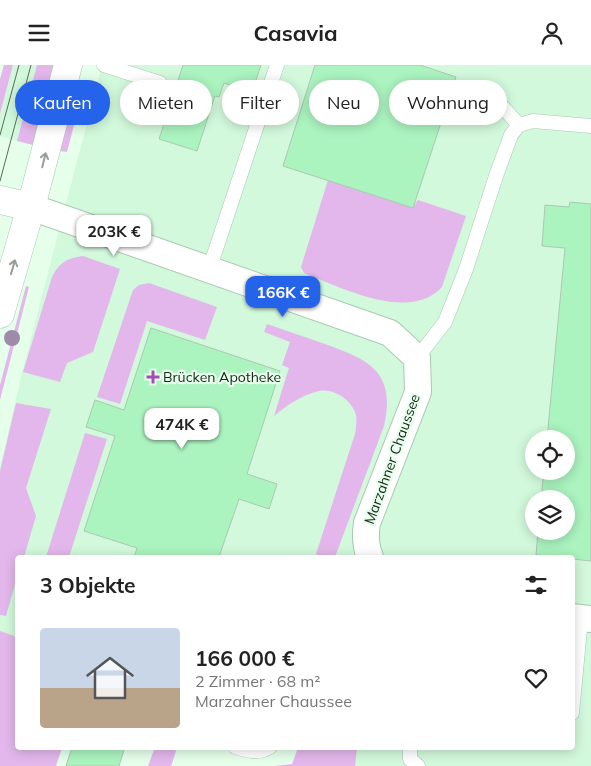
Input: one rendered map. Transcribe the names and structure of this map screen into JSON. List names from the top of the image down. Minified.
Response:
{"streets":{"street":["Marzahner Chaussee"]},"places":{"health":["Brücken Apotheke"]},"page":{"header":"Casavia","chip":["Kaufen","Mieten","Filter","Neu","Wohnung"],"price":["203K €","166K €","474K €"],"heading":"3 Objekte","list":[{"name":"166 000 €","note":"2 Zimmer · 68 m² · Marzahner Chaussee"}]}}
